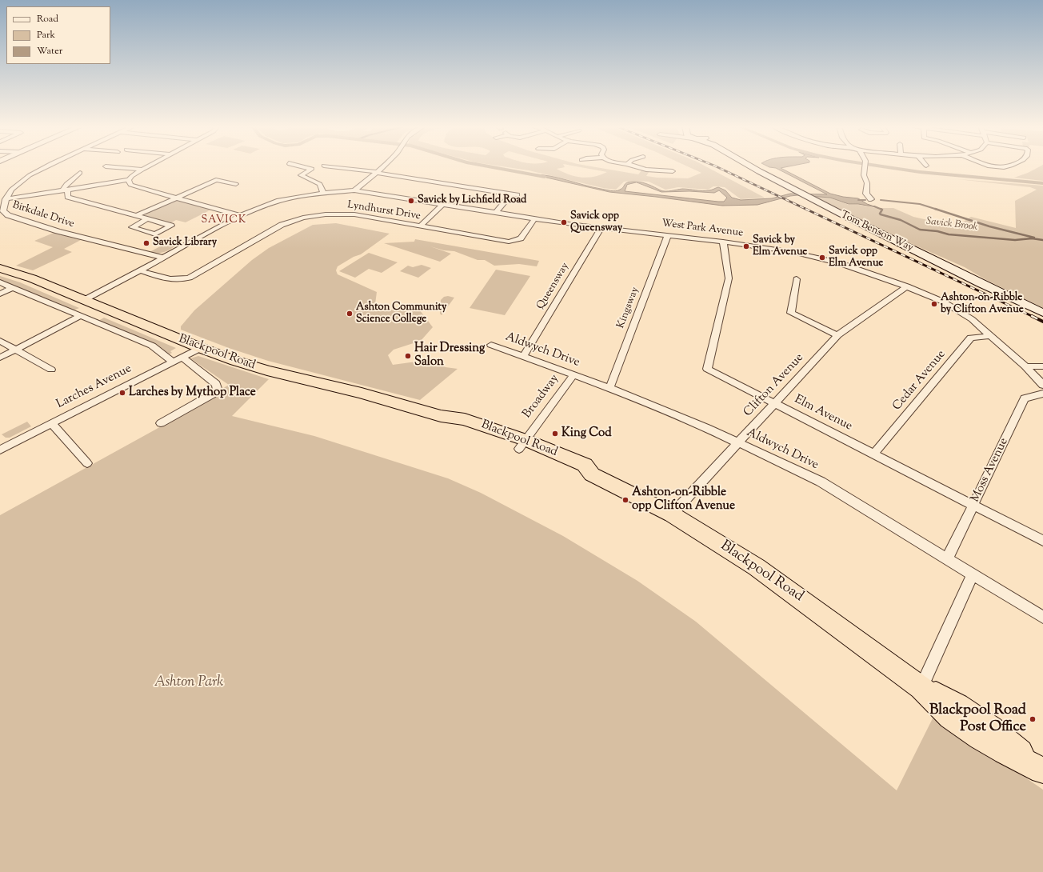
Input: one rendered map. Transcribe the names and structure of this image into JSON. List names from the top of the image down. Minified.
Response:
{"streets":{"highway":["Blackpool Road"],"main road":["Tom Benson Way"],"street":["Lyndhurst Drive","Birkdale Drive","West Park Avenue","Queensway","Kingsway","Aldwych Drive","Cedar Avenue","Clifton Avenue","Larches Avenue","Broadway","Elm Avenue","Moss Avenue"]},"crossings":[["Lyndhurst Drive","West Park Avenue"],["Birkdale Drive","West Park Avenue"],["West Park Avenue","Queensway"],["West Park Avenue","Kingsway"],["West Park Avenue","Blackpool Road"],["West Park Avenue","Cedar Avenue"],["West Park Avenue","Clifton Avenue"],["West Park Avenue","Elm Avenue"],["Queensway","Aldwych Drive"],["Kingsway","Aldwych Drive"],["Aldwych Drive","Clifton Avenue"],["Aldwych Drive","Broadway"],["Aldwych Drive","Moss Avenue"],["Blackpool Road","Clifton Avenue"],["Blackpool Road","Larches Avenue"],["Blackpool Road","Broadway"],["Cedar Avenue","Elm Avenue"],["Clifton Avenue","Elm Avenue"],["Elm Avenue","Moss Avenue"]],"districts":["SAVICK"],"water":["Savick Brook"],"parks":["Ashton Park"],"places":["Savick by Lichfield Road","Savick opp Queensway","Savick Library","Savick by Elm Avenue","Savick opp Elm Avenue","Ashton-on-Ribble by Clifton Avenue","Ashton Community Science College","Hair Dressing Salon","Larches by Mythop Place","King Cod","Ashton-on-Ribble opp Clifton Avenue","Blackpool Road Post Office"],"legend":["Road","Park","Water"]}
